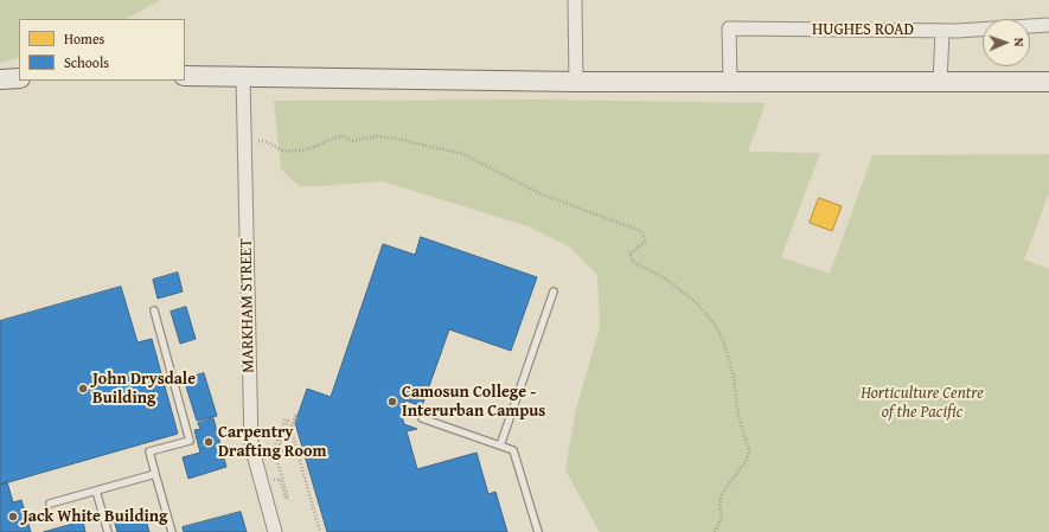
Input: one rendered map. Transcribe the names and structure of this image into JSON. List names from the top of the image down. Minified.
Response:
{"streets":{"street":["HUGHES ROAD","MARKHAM STREET"]},"parks":["Horticulture Centre of the Pacific"],"places":["John Drysdale Building","Camosun College - Interurban Campus","Carpentry Drafting Room","Jack White Building"],"legend":["Homes","Schools"],"north":"right"}
